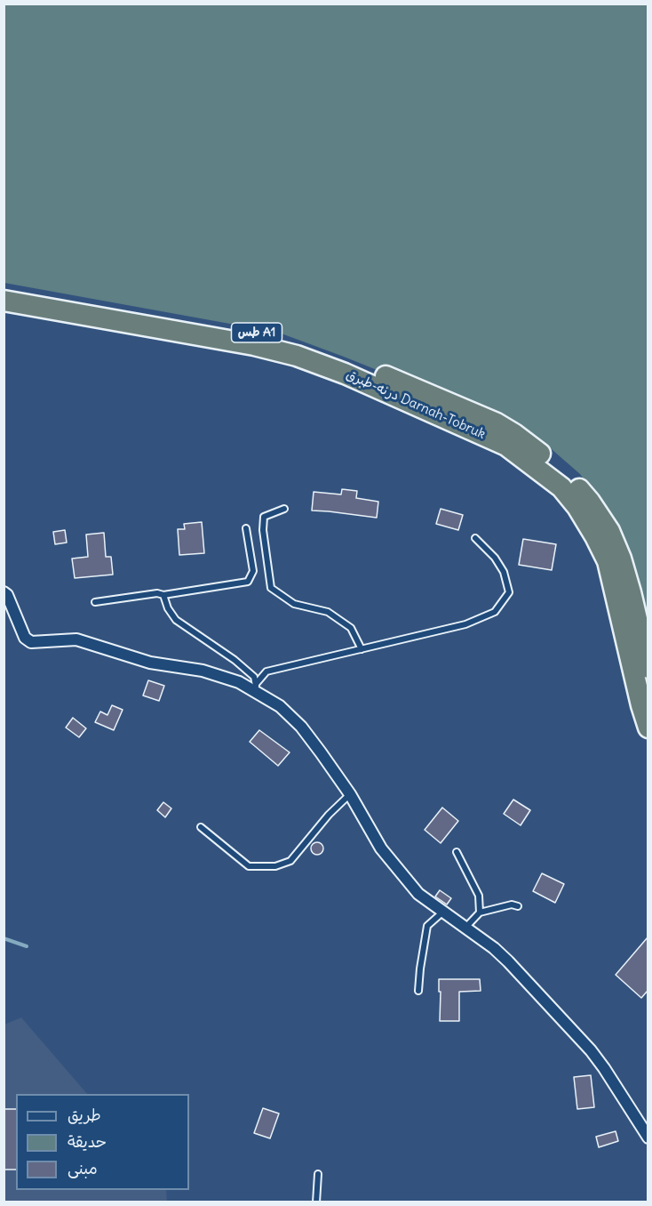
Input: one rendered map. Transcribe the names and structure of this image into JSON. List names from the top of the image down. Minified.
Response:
{"streets":{"highway":["طس A1","درنه-طبرق Darnah-Tobruk"]},"legend":["طريق","حديقة","مبنى"]}
